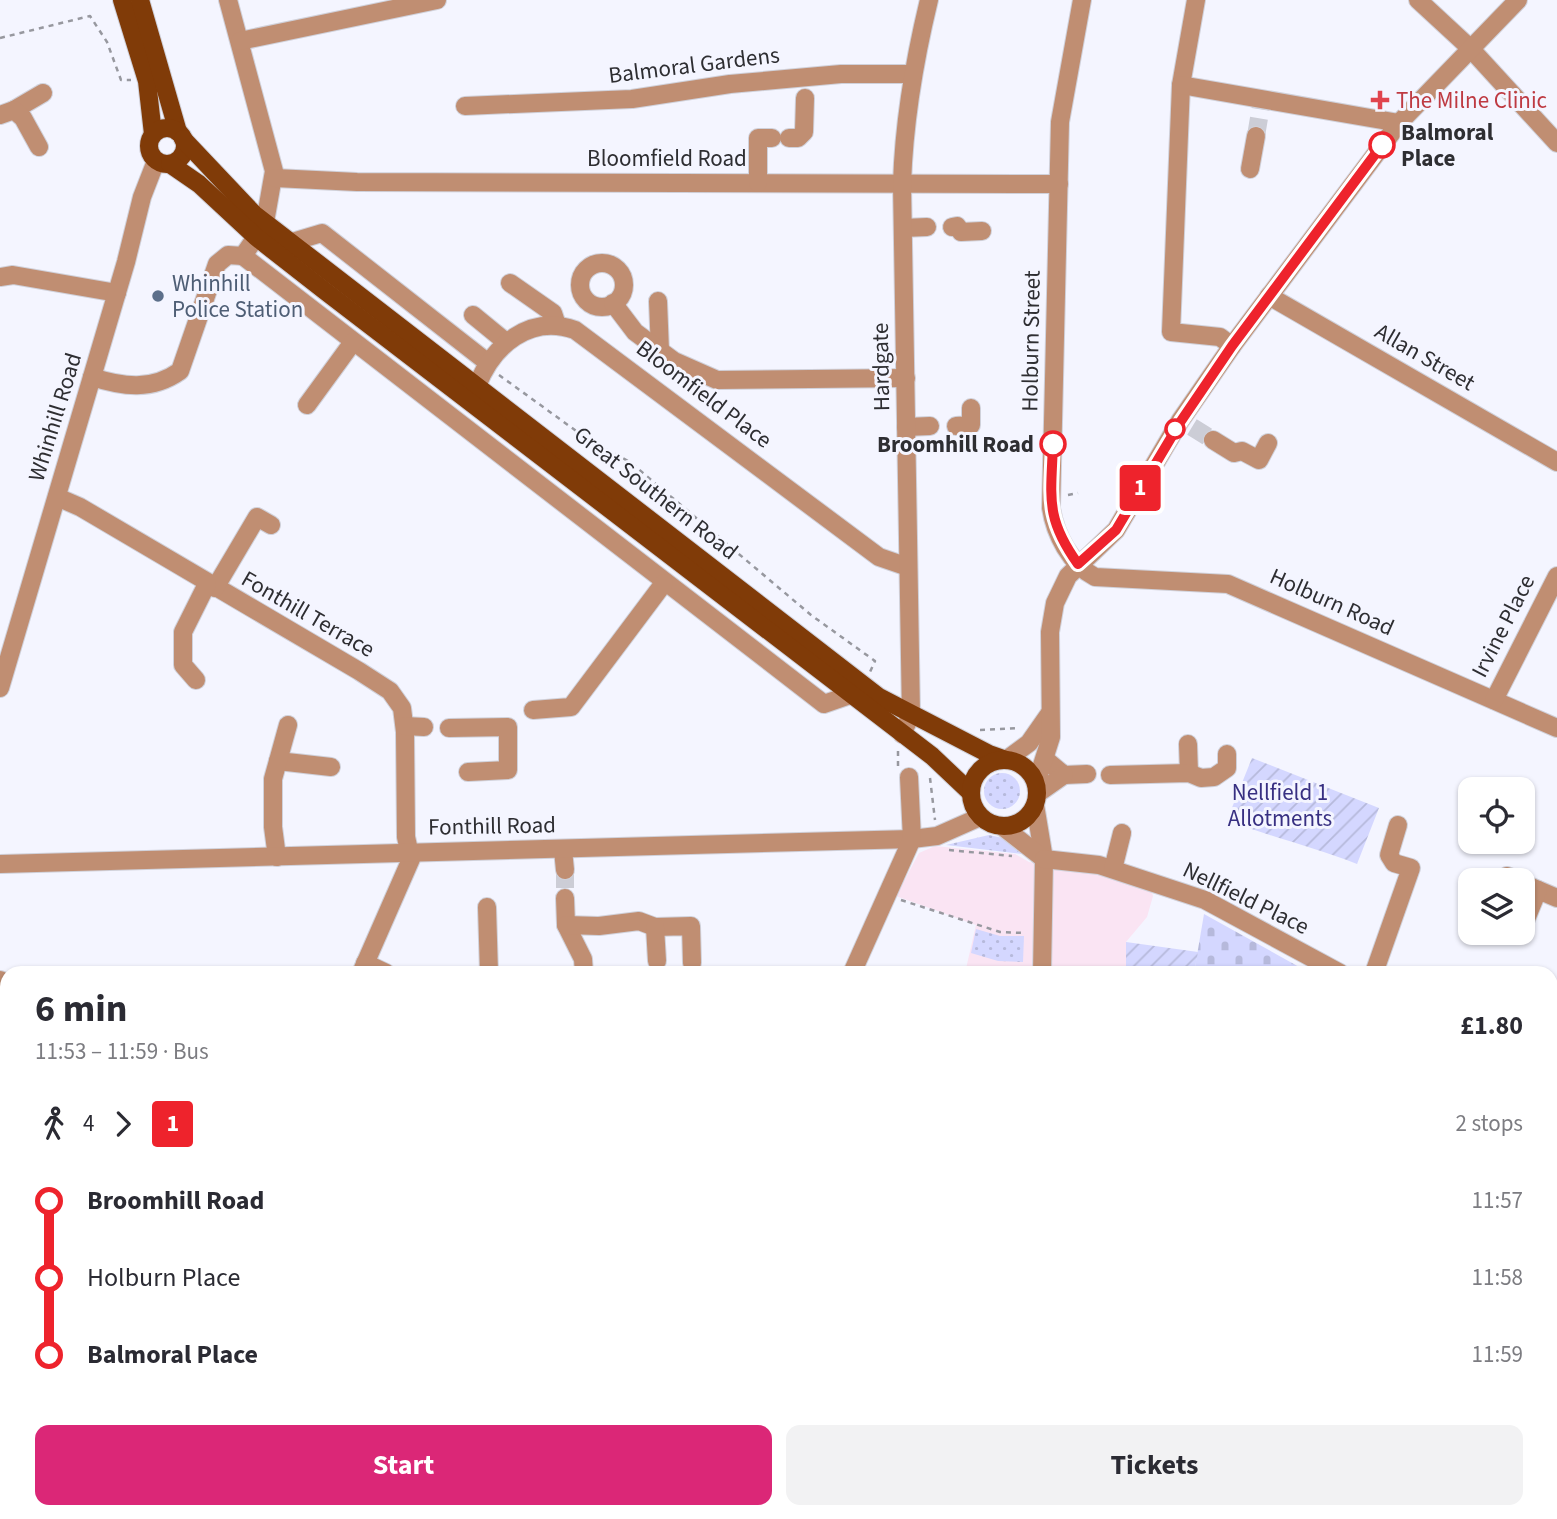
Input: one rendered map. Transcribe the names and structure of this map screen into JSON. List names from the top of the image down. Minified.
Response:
{"streets":{"main road":["Great Southern Road"],"street":["Balmoral Gardens","Bloomfield Road","Holburn Street","Allan Street","Hardgate","Bloomfield Place","Whinhill Road","Holburn Road","Fonthill Terrace","Irvine Place","Fonthill Road","Nellfield Place"]},"crossings":[["Balmoral Gardens","Hardgate"],["Bloomfield Road","Holburn Street"],["Bloomfield Road","Hardgate"],["Holburn Street","Holburn Road"],["Hardgate","Bloomfield Place"],["Hardgate","Great Southern Road"],["Whinhill Road","Great Southern Road"],["Whinhill Road","Fonthill Terrace"],["Great Southern Road","Fonthill Road"],["Holburn Road","Irvine Place"],["Fonthill Terrace","Fonthill Road"]],"parks":["Nellfield 1 Allotments"],"places":{"health":["The Milne Clinic"],"other":["Balmoral Place","Whinhill Police Station","Broomhill Road"]},"lines":["bus line 1"],"page":{"on_map":"1","heading":["6 min","11:53 – 11:59 · Bus","£1.80"],"legs":["4","1","2 stops"],"list":[{"name":"Broomhill Road","value":"11:57"},{"name":"Holburn Place","value":"11:58"},{"name":"Balmoral Place","value":"11:59"}],"buttons":["Start","Tickets"]}}
